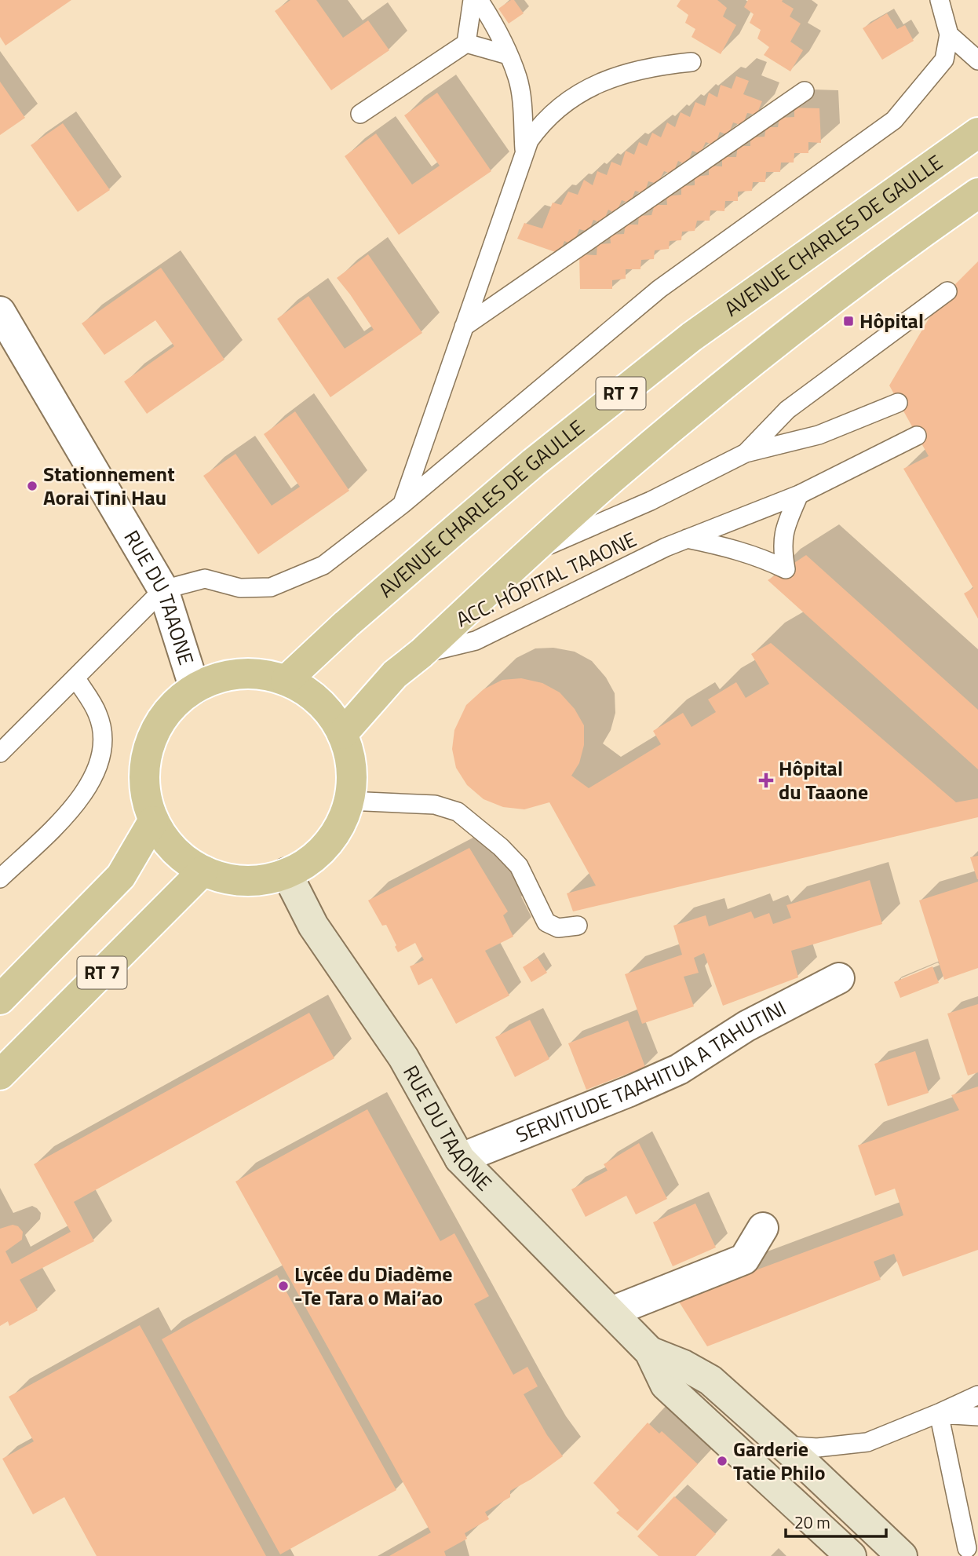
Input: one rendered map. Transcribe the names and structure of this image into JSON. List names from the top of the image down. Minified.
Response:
{"streets":{"main road":["AVENUE CHARLES DE GAULLE","RT 7","RUE DU TAAONE"],"street":["SERVITUDE TAAHITUA A TAHUTINI"],"lane":["ACC. HÔPITAL TAAONE"]},"crossings":[["RT 7","ACC. HÔPITAL TAAONE"],["RUE DU TAAONE","SERVITUDE TAAHITUA A TAHUTINI"]],"places":{"transit":["Hôpital"],"other":["Stationnement Aorai Tini Hau","Lycée du Diadème -Te Tara o Mai’ao","Garderie Tatie Philo"],"health":["Hôpital du Taaone"]},"scale_bar":"20 m"}
